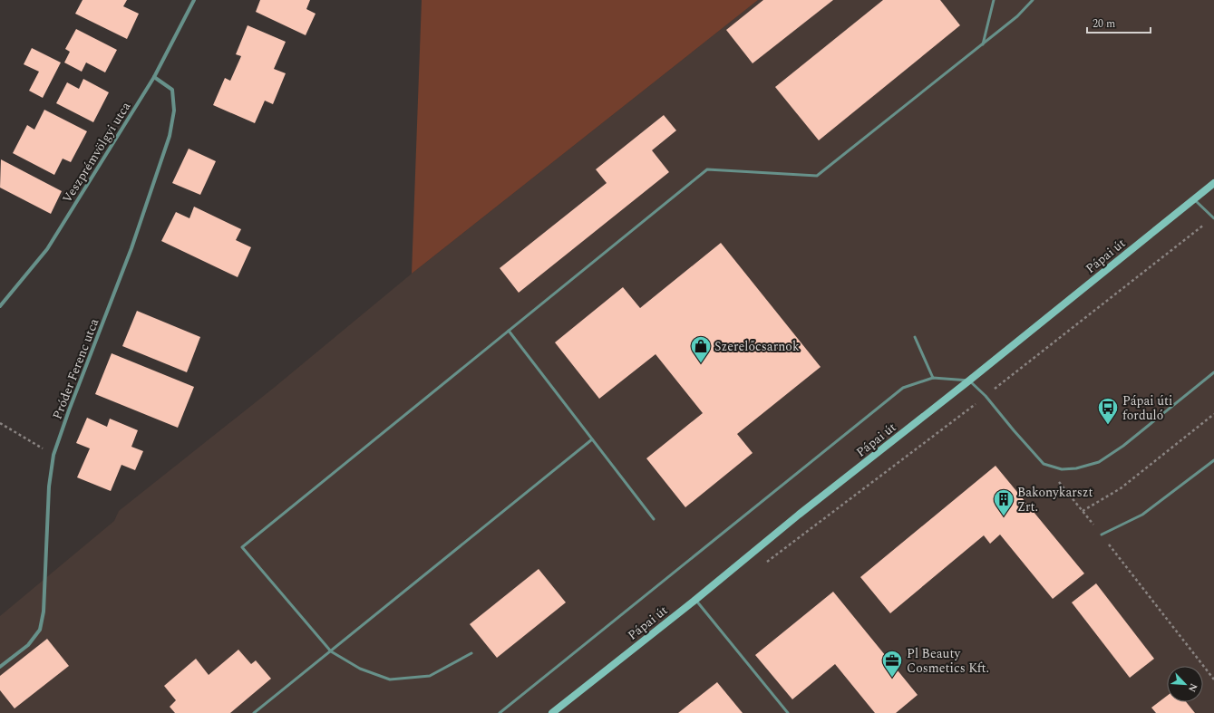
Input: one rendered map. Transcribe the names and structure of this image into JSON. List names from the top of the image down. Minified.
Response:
{"streets":{"main road":["Pápai út"],"street":["Veszprémvölgyi utca","Próder Ferenc utca"]},"crossings":[["Veszprémvölgyi utca","Próder Ferenc utca"]],"places":{"shop":["Szerelőcsarnok"],"bus stop":["Pápai úti forduló"],"building":["Bakonykarszt Zrt."],"office":["Pl Beauty Cosmetics Kft."]},"scale_bar":"20 m","north":"bottom right"}
